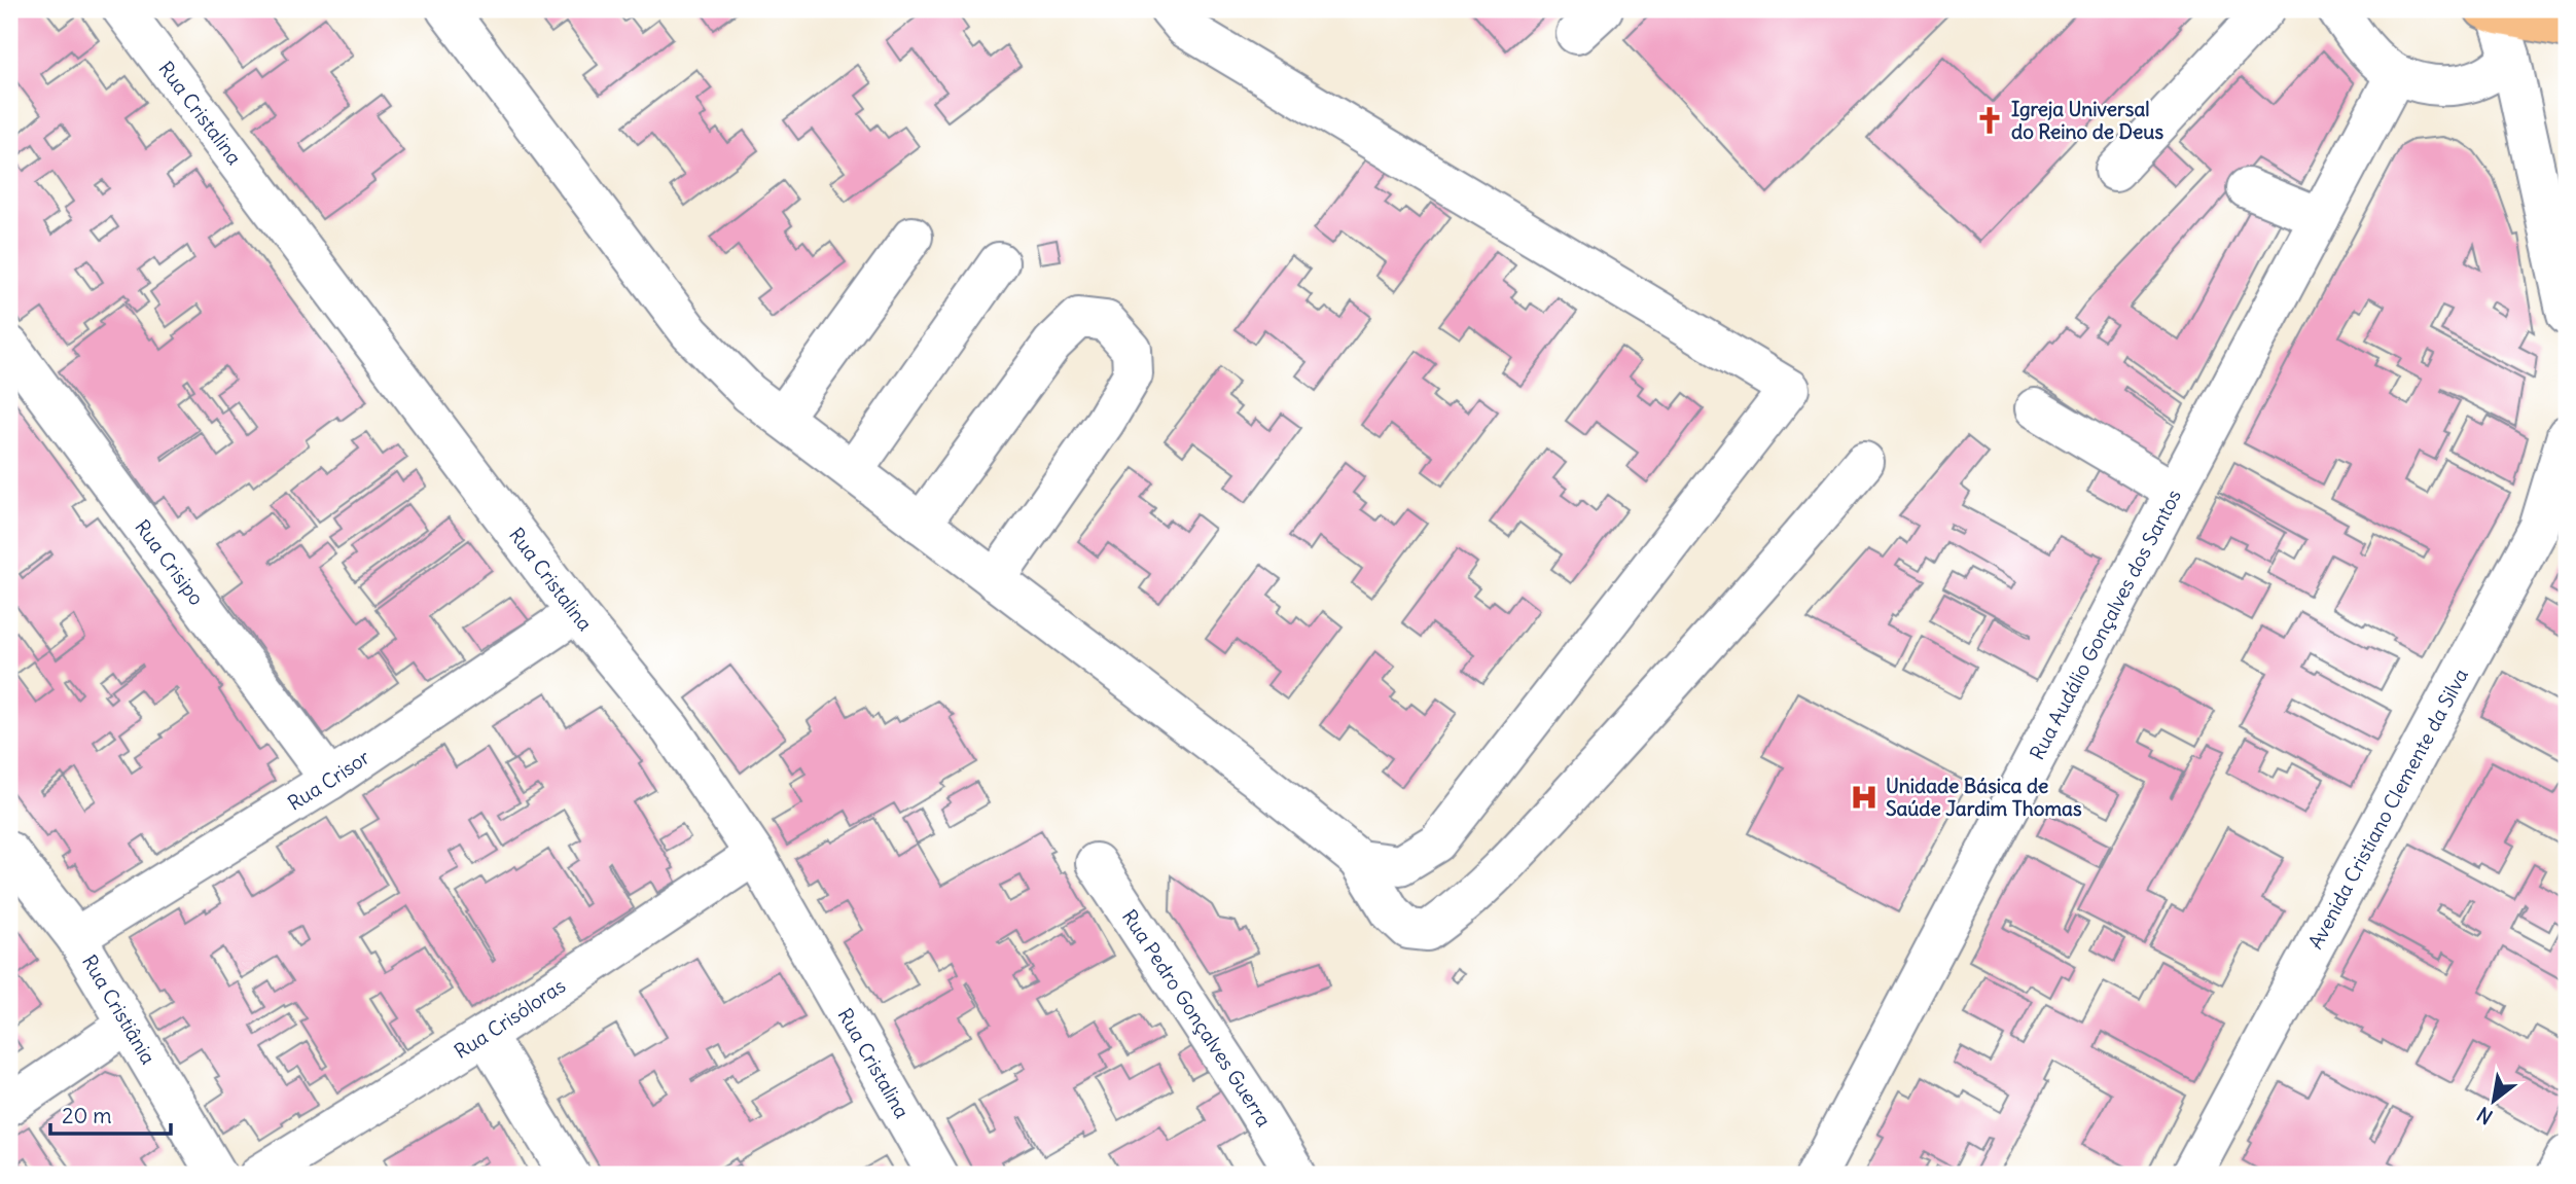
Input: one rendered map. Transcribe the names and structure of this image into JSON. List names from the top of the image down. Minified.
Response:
{"streets":{"street":["Rua Cristalina","Rua Crisipo","Rua Audálio Gonçalves dos Santos","Rua Crisor","Avenida Cristiano Clemente da Silva","Rua Cristiânia","Rua Crisóloras","Rua Pedro Gonçalves Guerra"]},"crossings":[["Rua Cristalina","Rua Crisor"],["Rua Cristalina","Rua Crisóloras"],["Rua Crisipo","Rua Crisor"],["Rua Crisor","Rua Cristiânia"]],"places":{"church":["Igreja Universal do Reino de Deus"],"hospital":["Unidade Básica de Saúde Jardim Thomas"]},"scale_bar":"20 m","north":"bottom left"}
